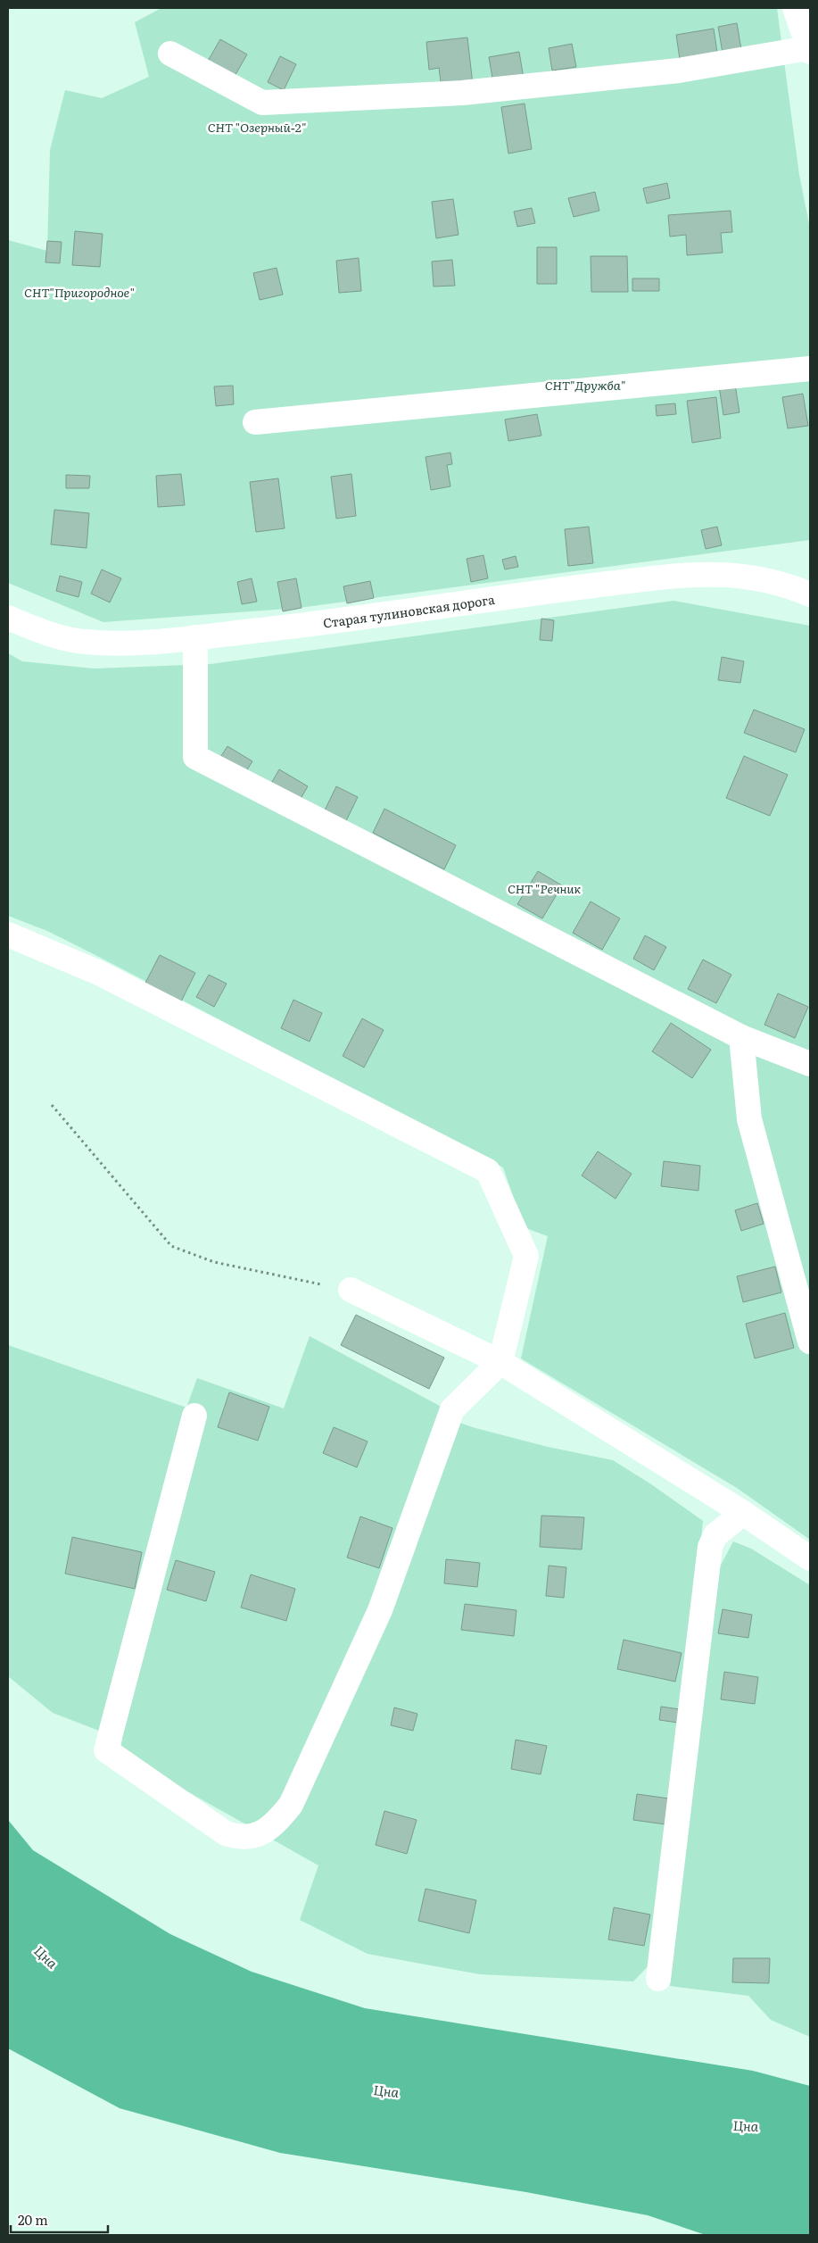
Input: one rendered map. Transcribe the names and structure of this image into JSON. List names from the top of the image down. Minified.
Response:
{"streets":{"street":["Старая тулиновская дорога"]},"water":["Цна"],"parks":["СНТ \"Озерный-2\"","СНТ\"Пригородное\"","СНТ\"Дружба\"","СНТ \"Речник"],"scale_bar":"20 m"}
